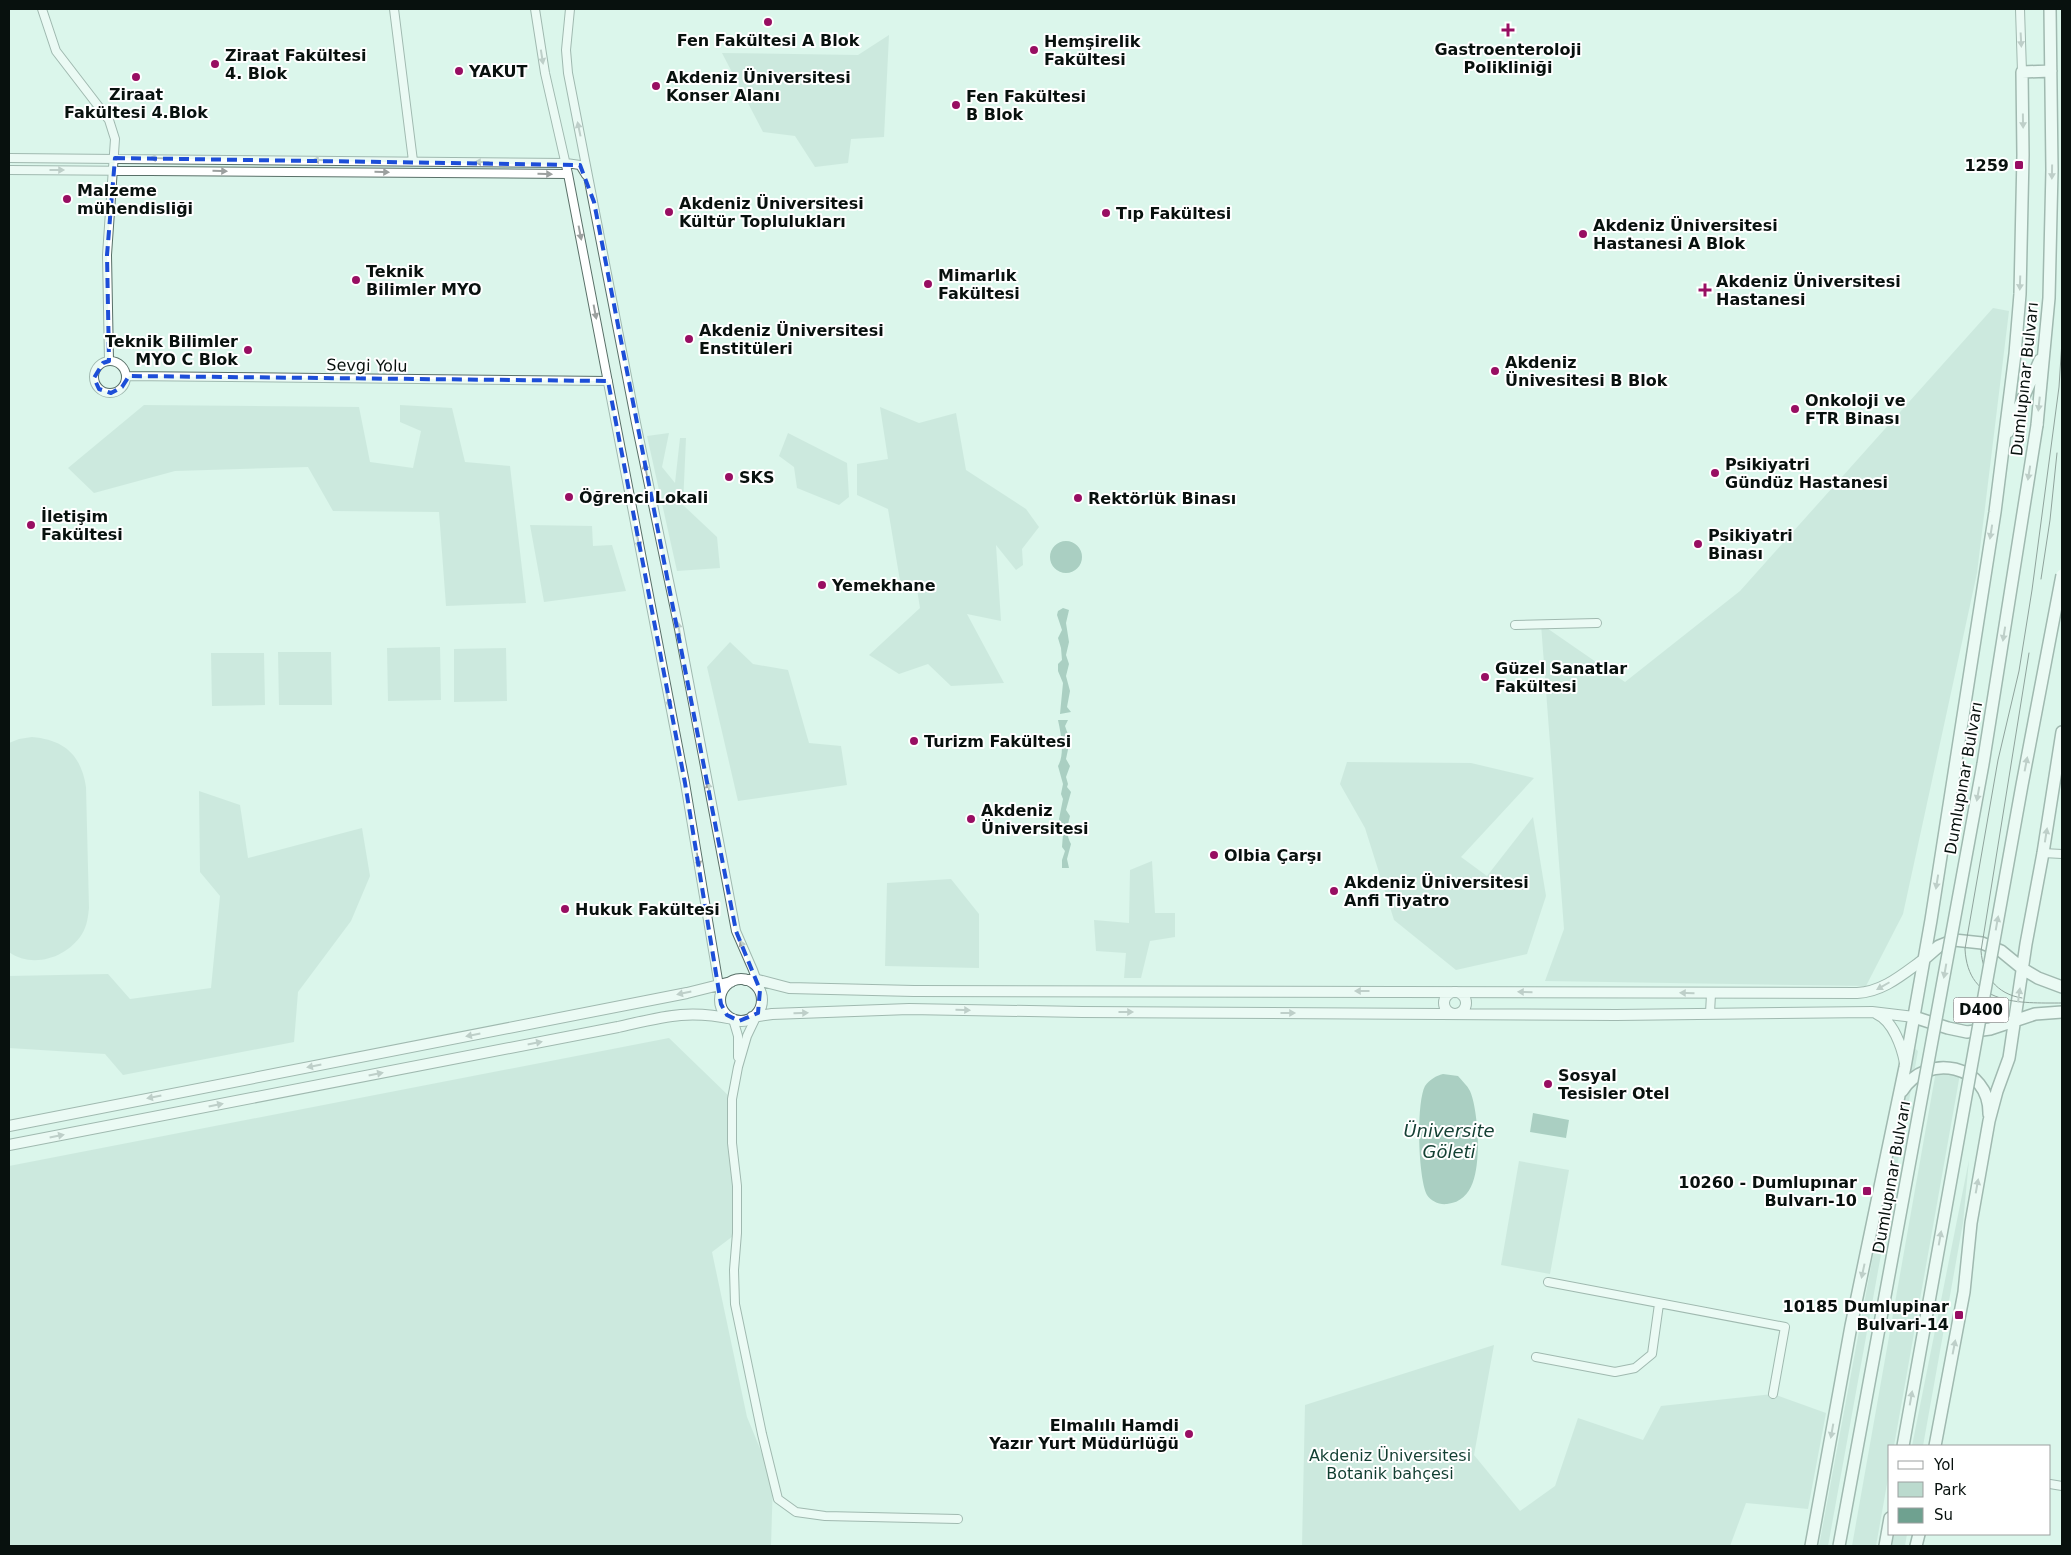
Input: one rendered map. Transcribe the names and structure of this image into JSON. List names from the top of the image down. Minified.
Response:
{"streets":{"main road":["Dumlupınar Bulvarı","D400"],"street":["Sevgi Yolu"]},"water":["Üniversite Göleti"],"parks":["Akdeniz Üniversitesi Botanik bahçesi"],"places":{"other":["Fen Fakültesi A Blok","Hemşirelik Fakültesi","Ziraat Fakültesi 4. Blok","YAKUT","Ziraat Fakültesi 4.Blok","Akdeniz Üniversitesi Konser Alanı","Fen Fakültesi B Blok","Malzeme mühendisliği","Akdeniz Üniversitesi Kültür Toplulukları","Tıp Fakültesi","Akdeniz Üniversitesi Hastanesi A Blok","Teknik Bilimler MYO","Mimarlık Fakültesi","Akdeniz Üniversitesi Enstitüleri","Teknik Bilimler MYO C Blok","Akdeniz Ünivesitesi B Blok","Onkoloji ve FTR Binası","Psikiyatri Gündüz Hastanesi","SKS","Öğrenci Lokali","Rektörlük Binası","İletişim Fakültesi","Psikiyatri Binası","Yemekhane","Güzel Sanatlar Fakültesi","Turizm Fakültesi","Akdeniz Üniversitesi","Olbia Çarşı","Akdeniz Üniversitesi Anfi Tiyatro","Hukuk Fakültesi","Sosyal Tesisler Otel","Elmalılı Hamdi Yazır Yurt Müdürlüğü"],"health":["Gastroenteroloji Polikliniği","Akdeniz Üniversitesi Hastanesi"],"transit":["1259","10260 - Dumlupınar Bulvarı-10","10185 Dumlupinar Bulvari-14"]},"legend":["Yol","Park","Su"]}
